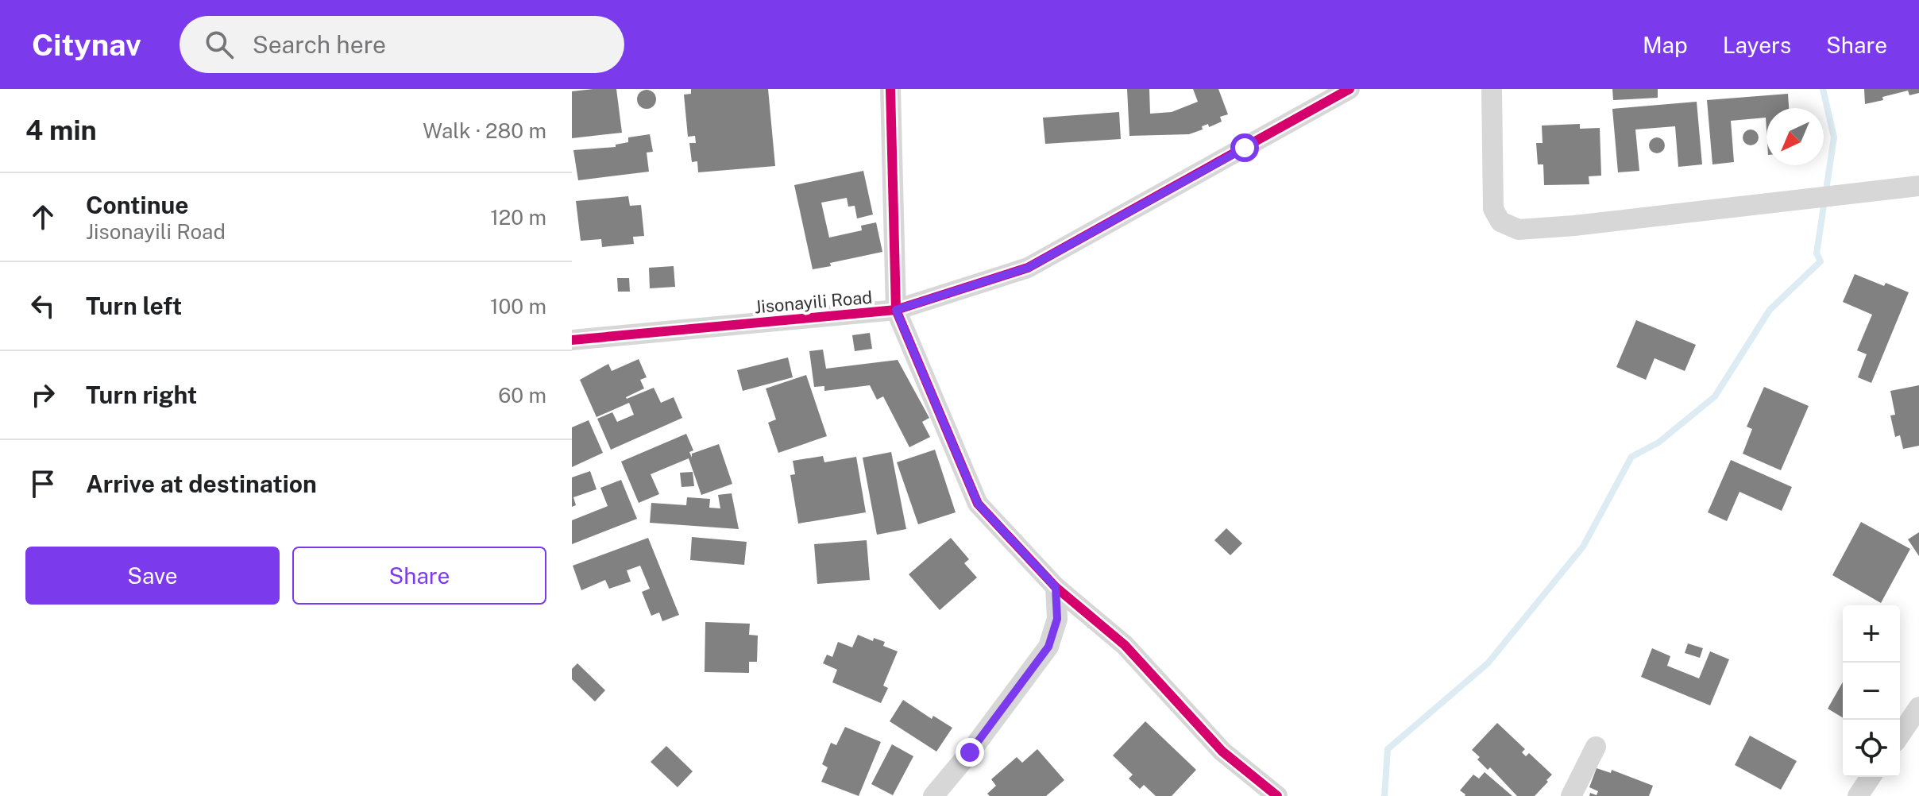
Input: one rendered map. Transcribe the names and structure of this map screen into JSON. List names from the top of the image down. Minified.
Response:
{"streets":{"street":["Jisonayili Road"]},"north":"bottom left","page":{"header":"Citynav","search":"Search here","nav":["Map","Layers","Share"],"heading":["4 min","Walk · 280 m"],"list":[["Continue","Jisonayili Road","120 m"],["Turn left","100 m"],["Turn right","60 m"],"Arrive at destination"],"buttons":["Save","Share"],"map_buttons":["+","−"]}}
